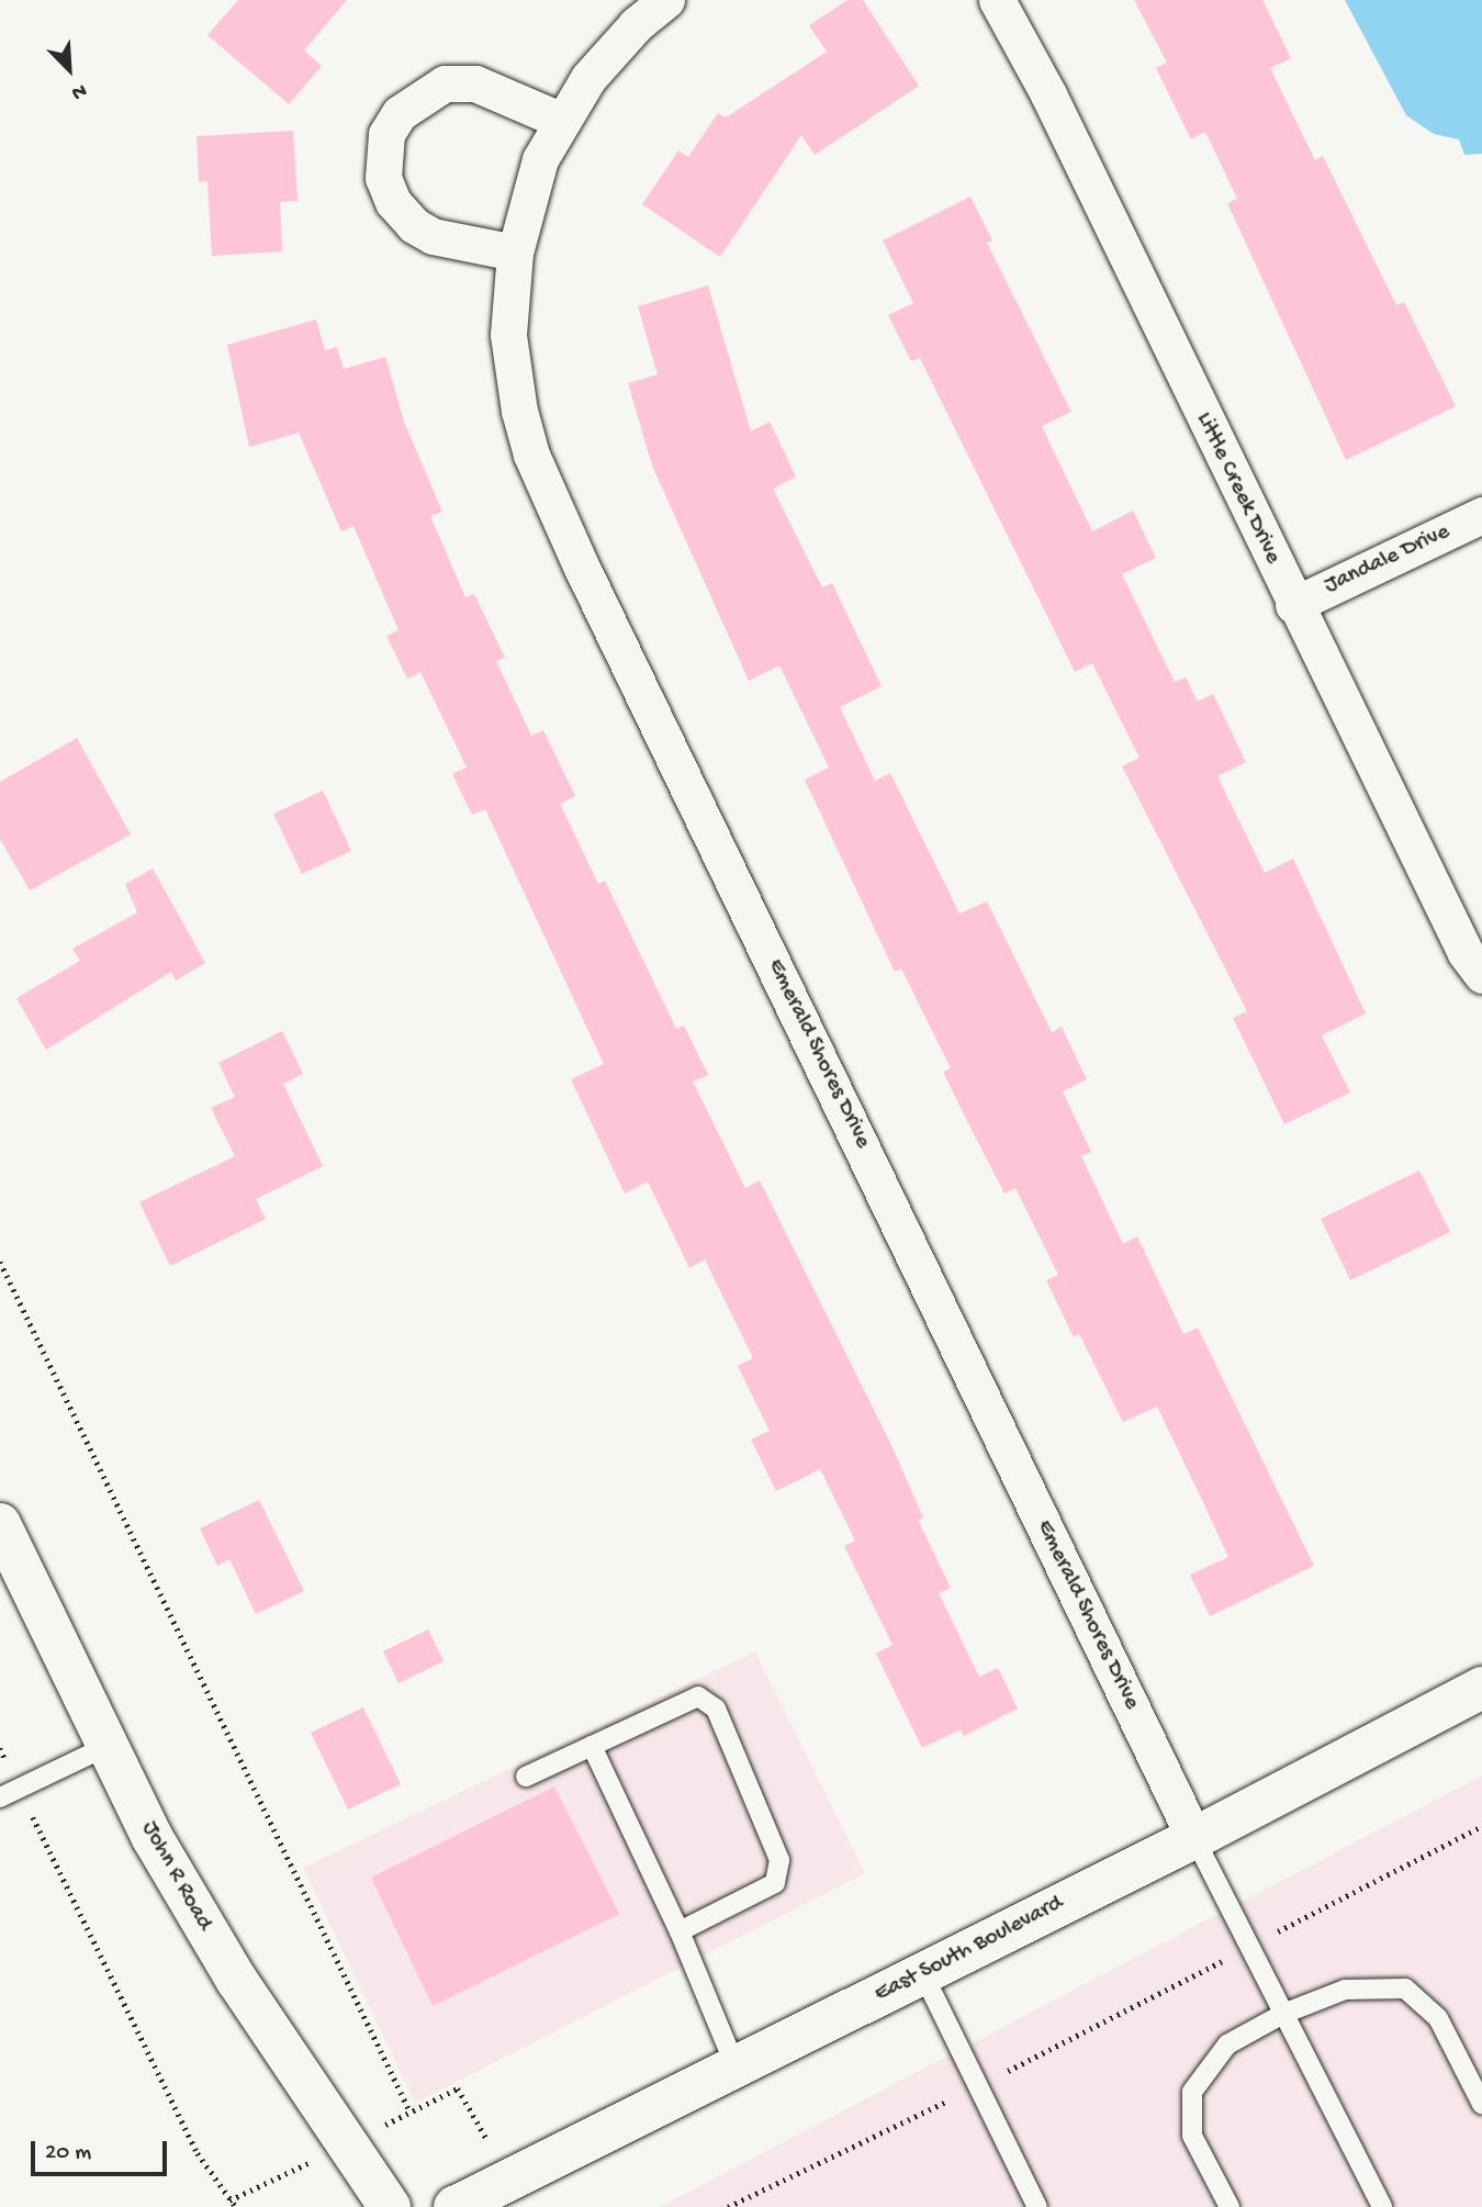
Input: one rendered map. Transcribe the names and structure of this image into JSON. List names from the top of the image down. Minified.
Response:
{"streets":{"street":["Little Creek Drive","Jandale Drive","Emerald Shores Drive","John R Road","East South Boulevard"]},"crossings":[["Little Creek Drive","Jandale Drive"],["Emerald Shores Drive","East South Boulevard"]],"scale_bar":"20 m","north":"bottom right"}
